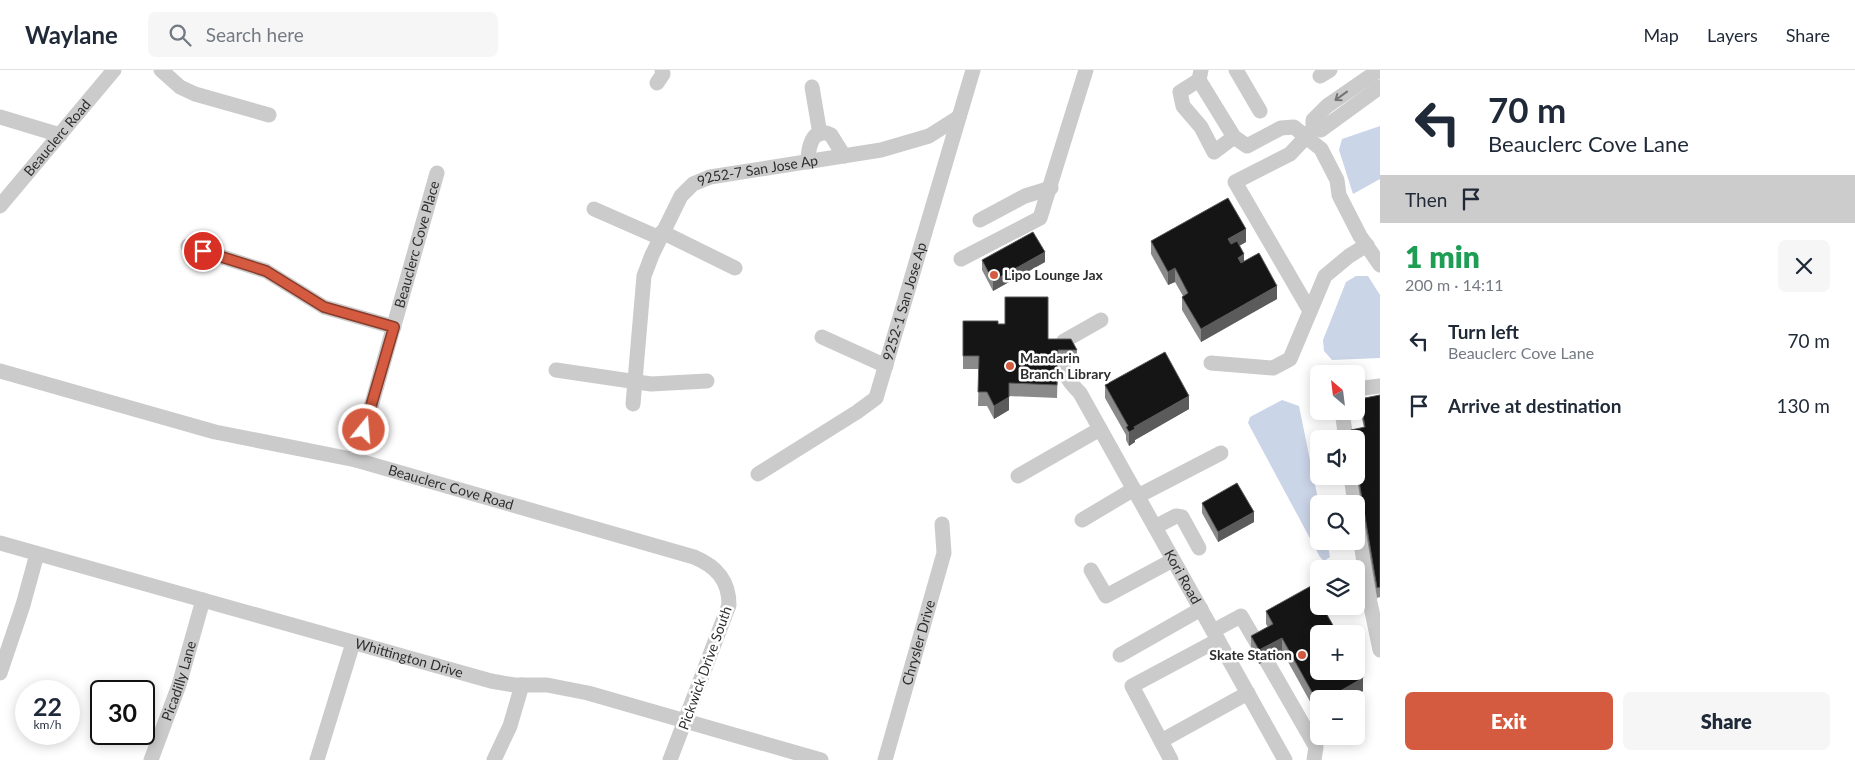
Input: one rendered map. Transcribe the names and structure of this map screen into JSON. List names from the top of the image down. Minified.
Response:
{"streets":{"street":["Beauclerc Road","9252-7 San Jose Ap","Beauclerc Cove Place","9252-1 San Jose Ap","Beauclerc Cove Road","Kori Road","Chrysler Drive","Whittington Drive","Pickwick Drive South","Picadilly Lane"]},"crossings":[["9252-7 San Jose Ap","9252-1 San Jose Ap"],["Beauclerc Cove Place","Beauclerc Cove Road"],["Beauclerc Cove Road","Pickwick Drive South"],["Whittington Drive","Pickwick Drive South"],["Whittington Drive","Picadilly Lane"]],"places":["Lipo Lounge Jax","Mandarin Branch Library","Skate Station"],"north":"top left","page":{"header":"Waylane","search":"Search here","nav":["Map","Layers","Share"],"turn":["70 m","Beauclerc Cove Lane"],"then":"Then","heading":["1 min","200 m · 14:11"],"list":[{"name":"Turn left","note":"Beauclerc Cove Lane","value":"70 m"},{"name":"Arrive at destination","value":"130 m"}],"map_buttons":["+","−"],"speed":"22 km/h","limit":"30","buttons":["Exit","Share"]}}
